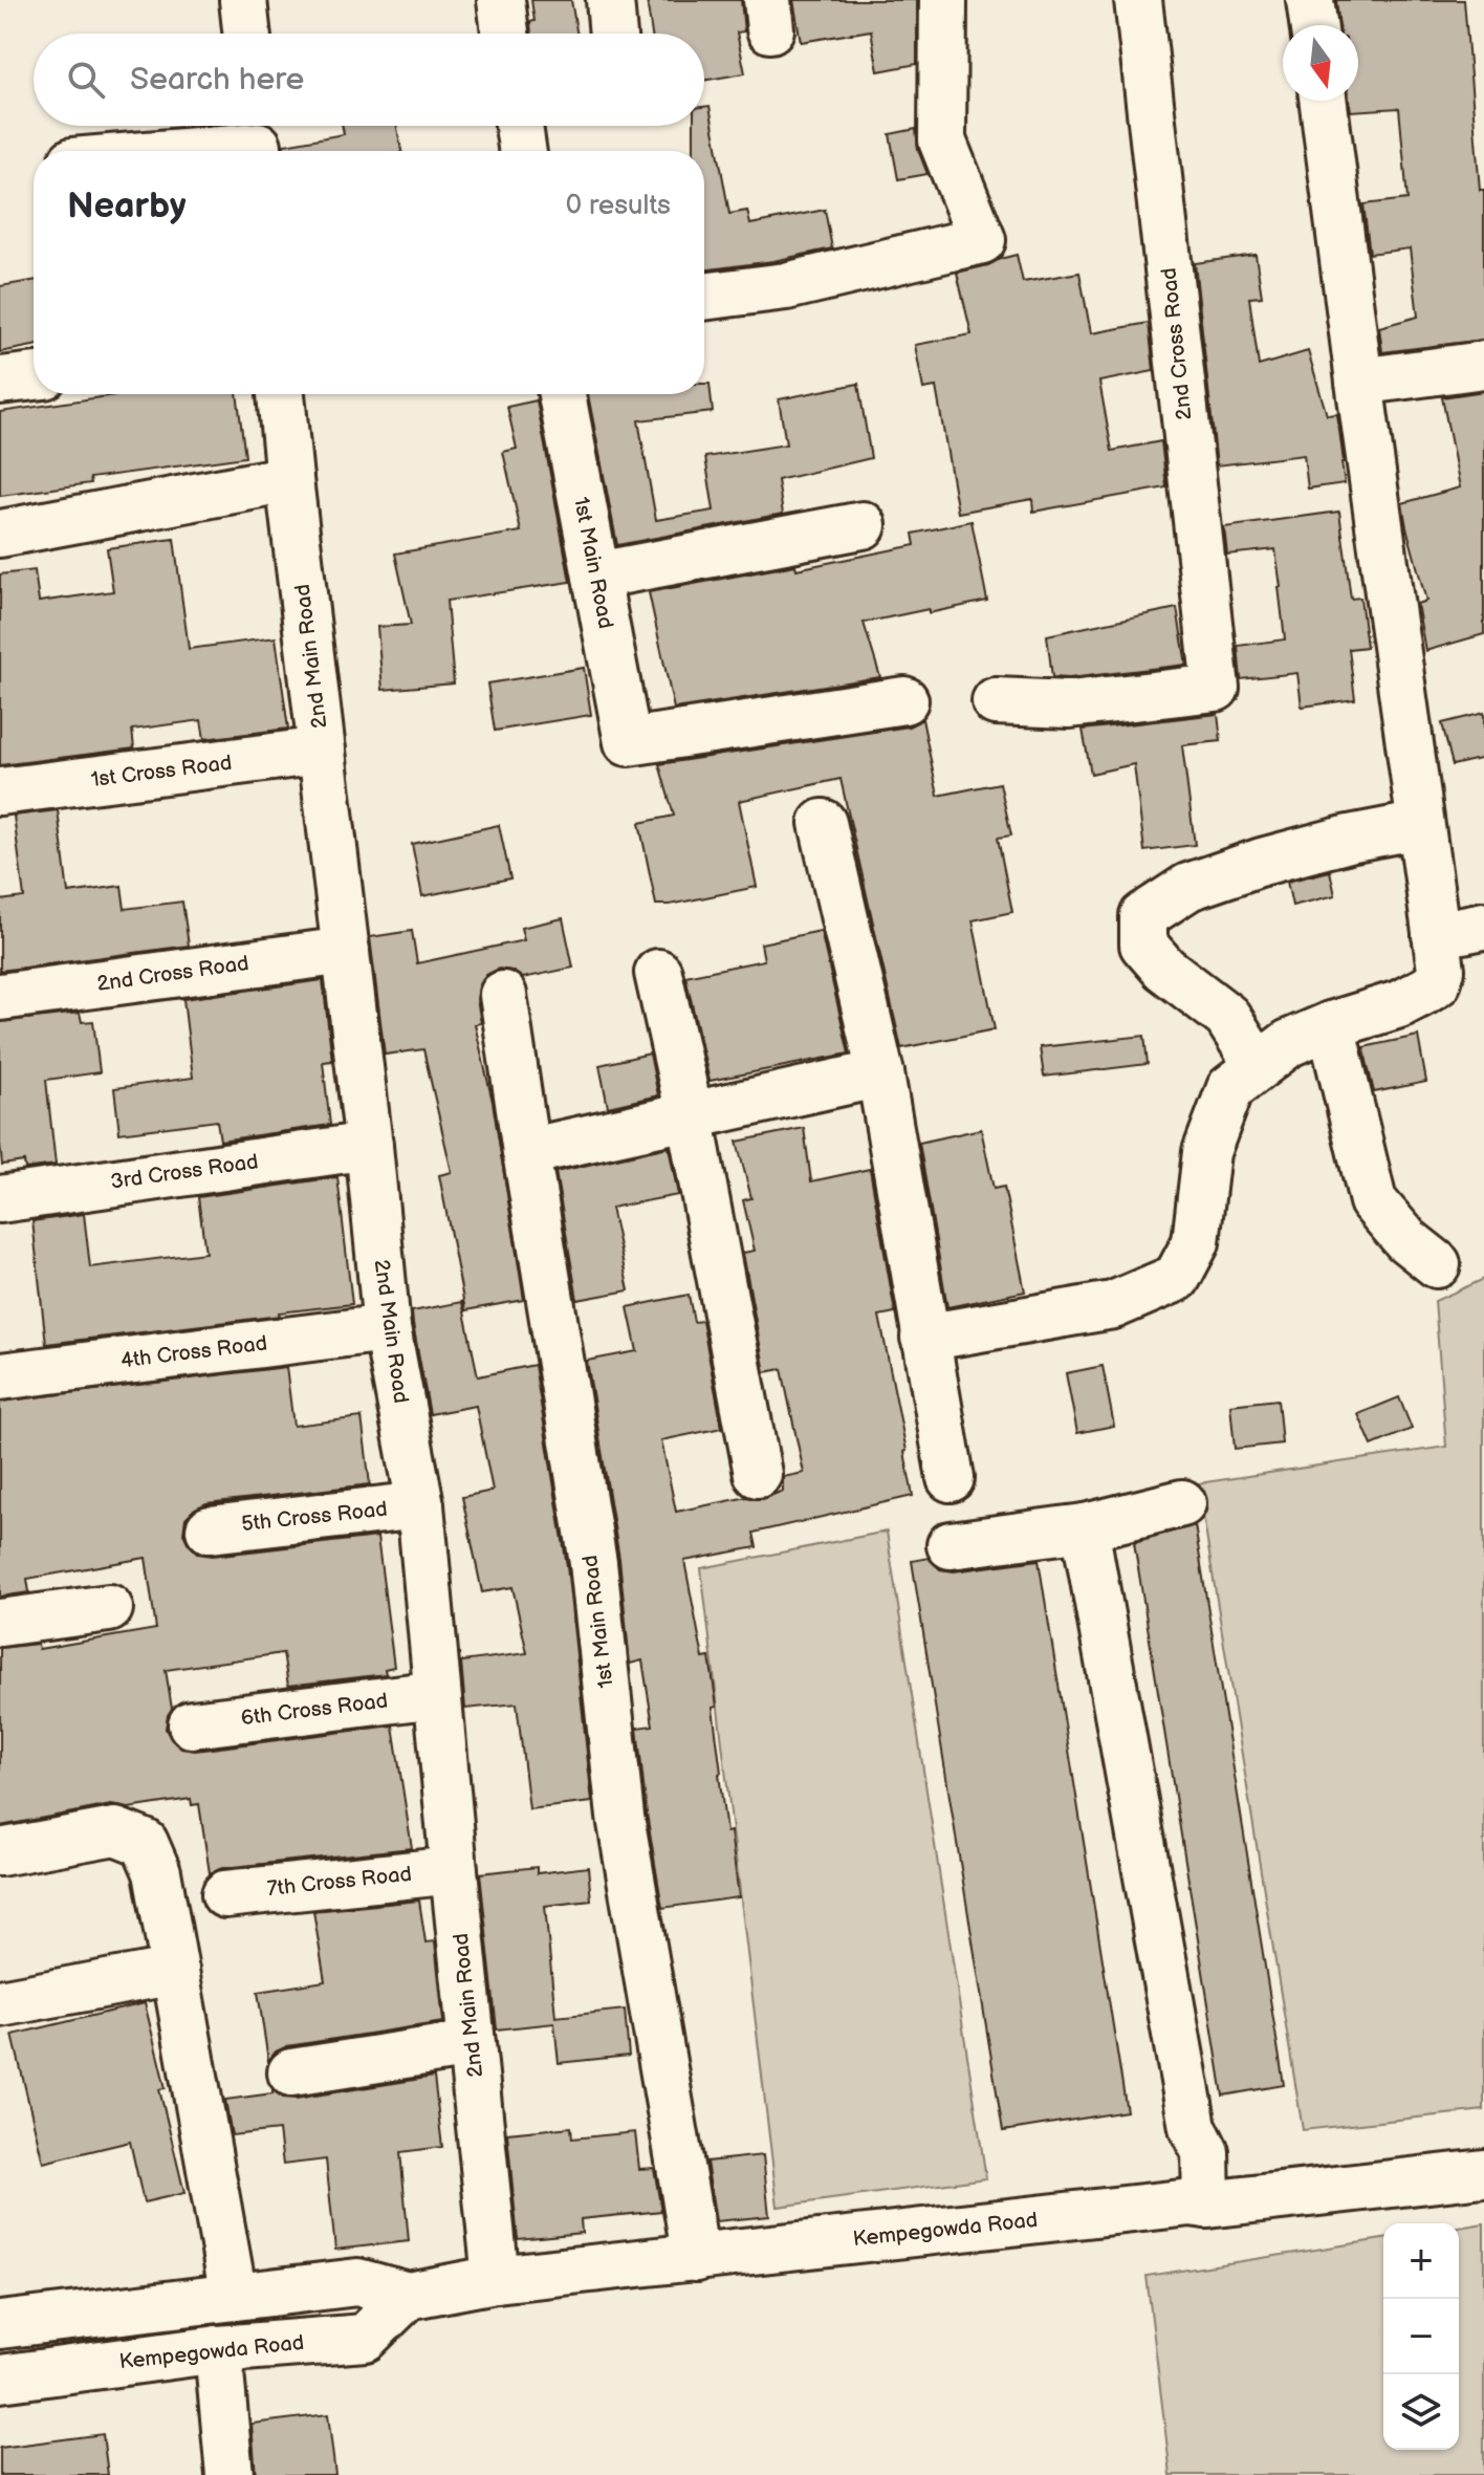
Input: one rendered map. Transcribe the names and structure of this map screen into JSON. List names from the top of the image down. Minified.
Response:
{"streets":{"street":["2nd Cross Road","1st Main Road","2nd Main Road","1st Cross Road","3rd Cross Road","4th Cross Road","5th Cross Road","6th Cross Road","7th Cross Road","Kempegowda Road"]},"crossings":[["2nd Cross Road","2nd Main Road"],["1st Main Road","Kempegowda Road"],["2nd Main Road","1st Cross Road"],["2nd Main Road","3rd Cross Road"],["2nd Main Road","4th Cross Road"],["2nd Main Road","5th Cross Road"],["2nd Main Road","6th Cross Road"],["2nd Main Road","7th Cross Road"],["2nd Main Road","Kempegowda Road"]],"north":"bottom","page":{"search":"Search here","heading":["Nearby","0 results"],"map_buttons":["+","−"]}}
